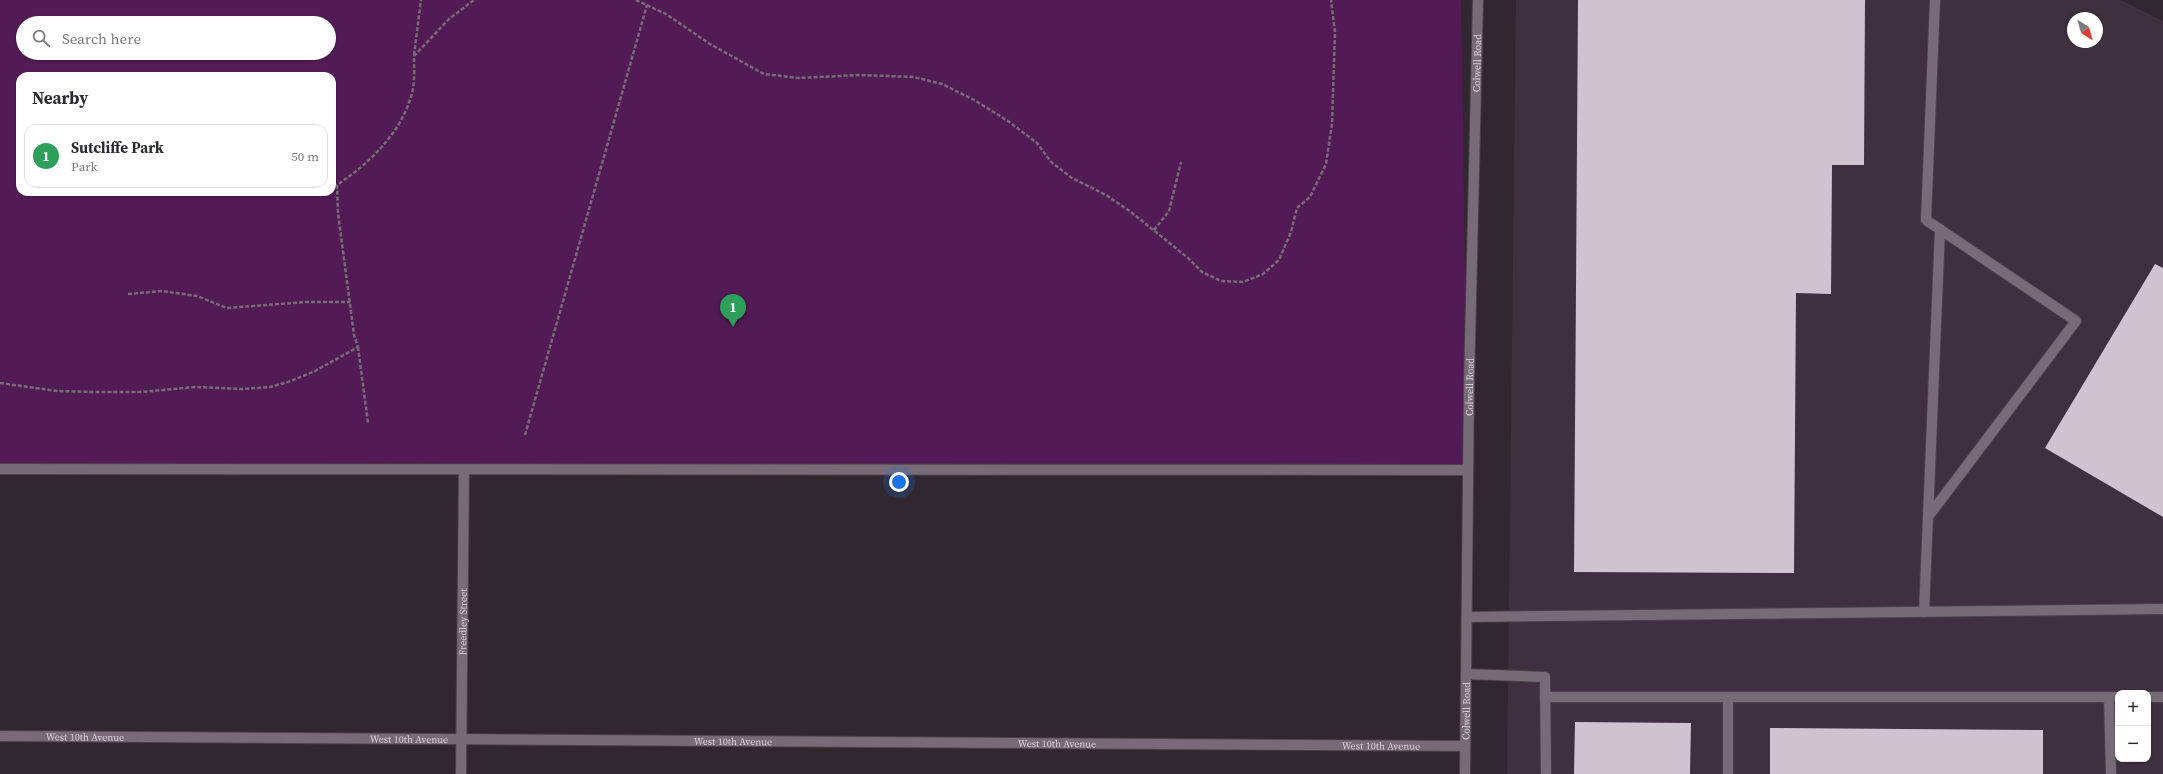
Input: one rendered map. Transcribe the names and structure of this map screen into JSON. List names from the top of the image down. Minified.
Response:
{"streets":{"street":["Colwell Road","Freedley Street","West 10th Avenue"]},"crossings":[["Colwell Road","West 10th Avenue"],["Freedley Street","West 10th Avenue"]],"north":"bottom right","page":{"search":"Search here","heading":"Nearby","list":[{"mark":"1","name":"Sutcliffe Park","note":"Park","value":"50 m"}],"pins":"1","map_buttons":["+","−"]}}
